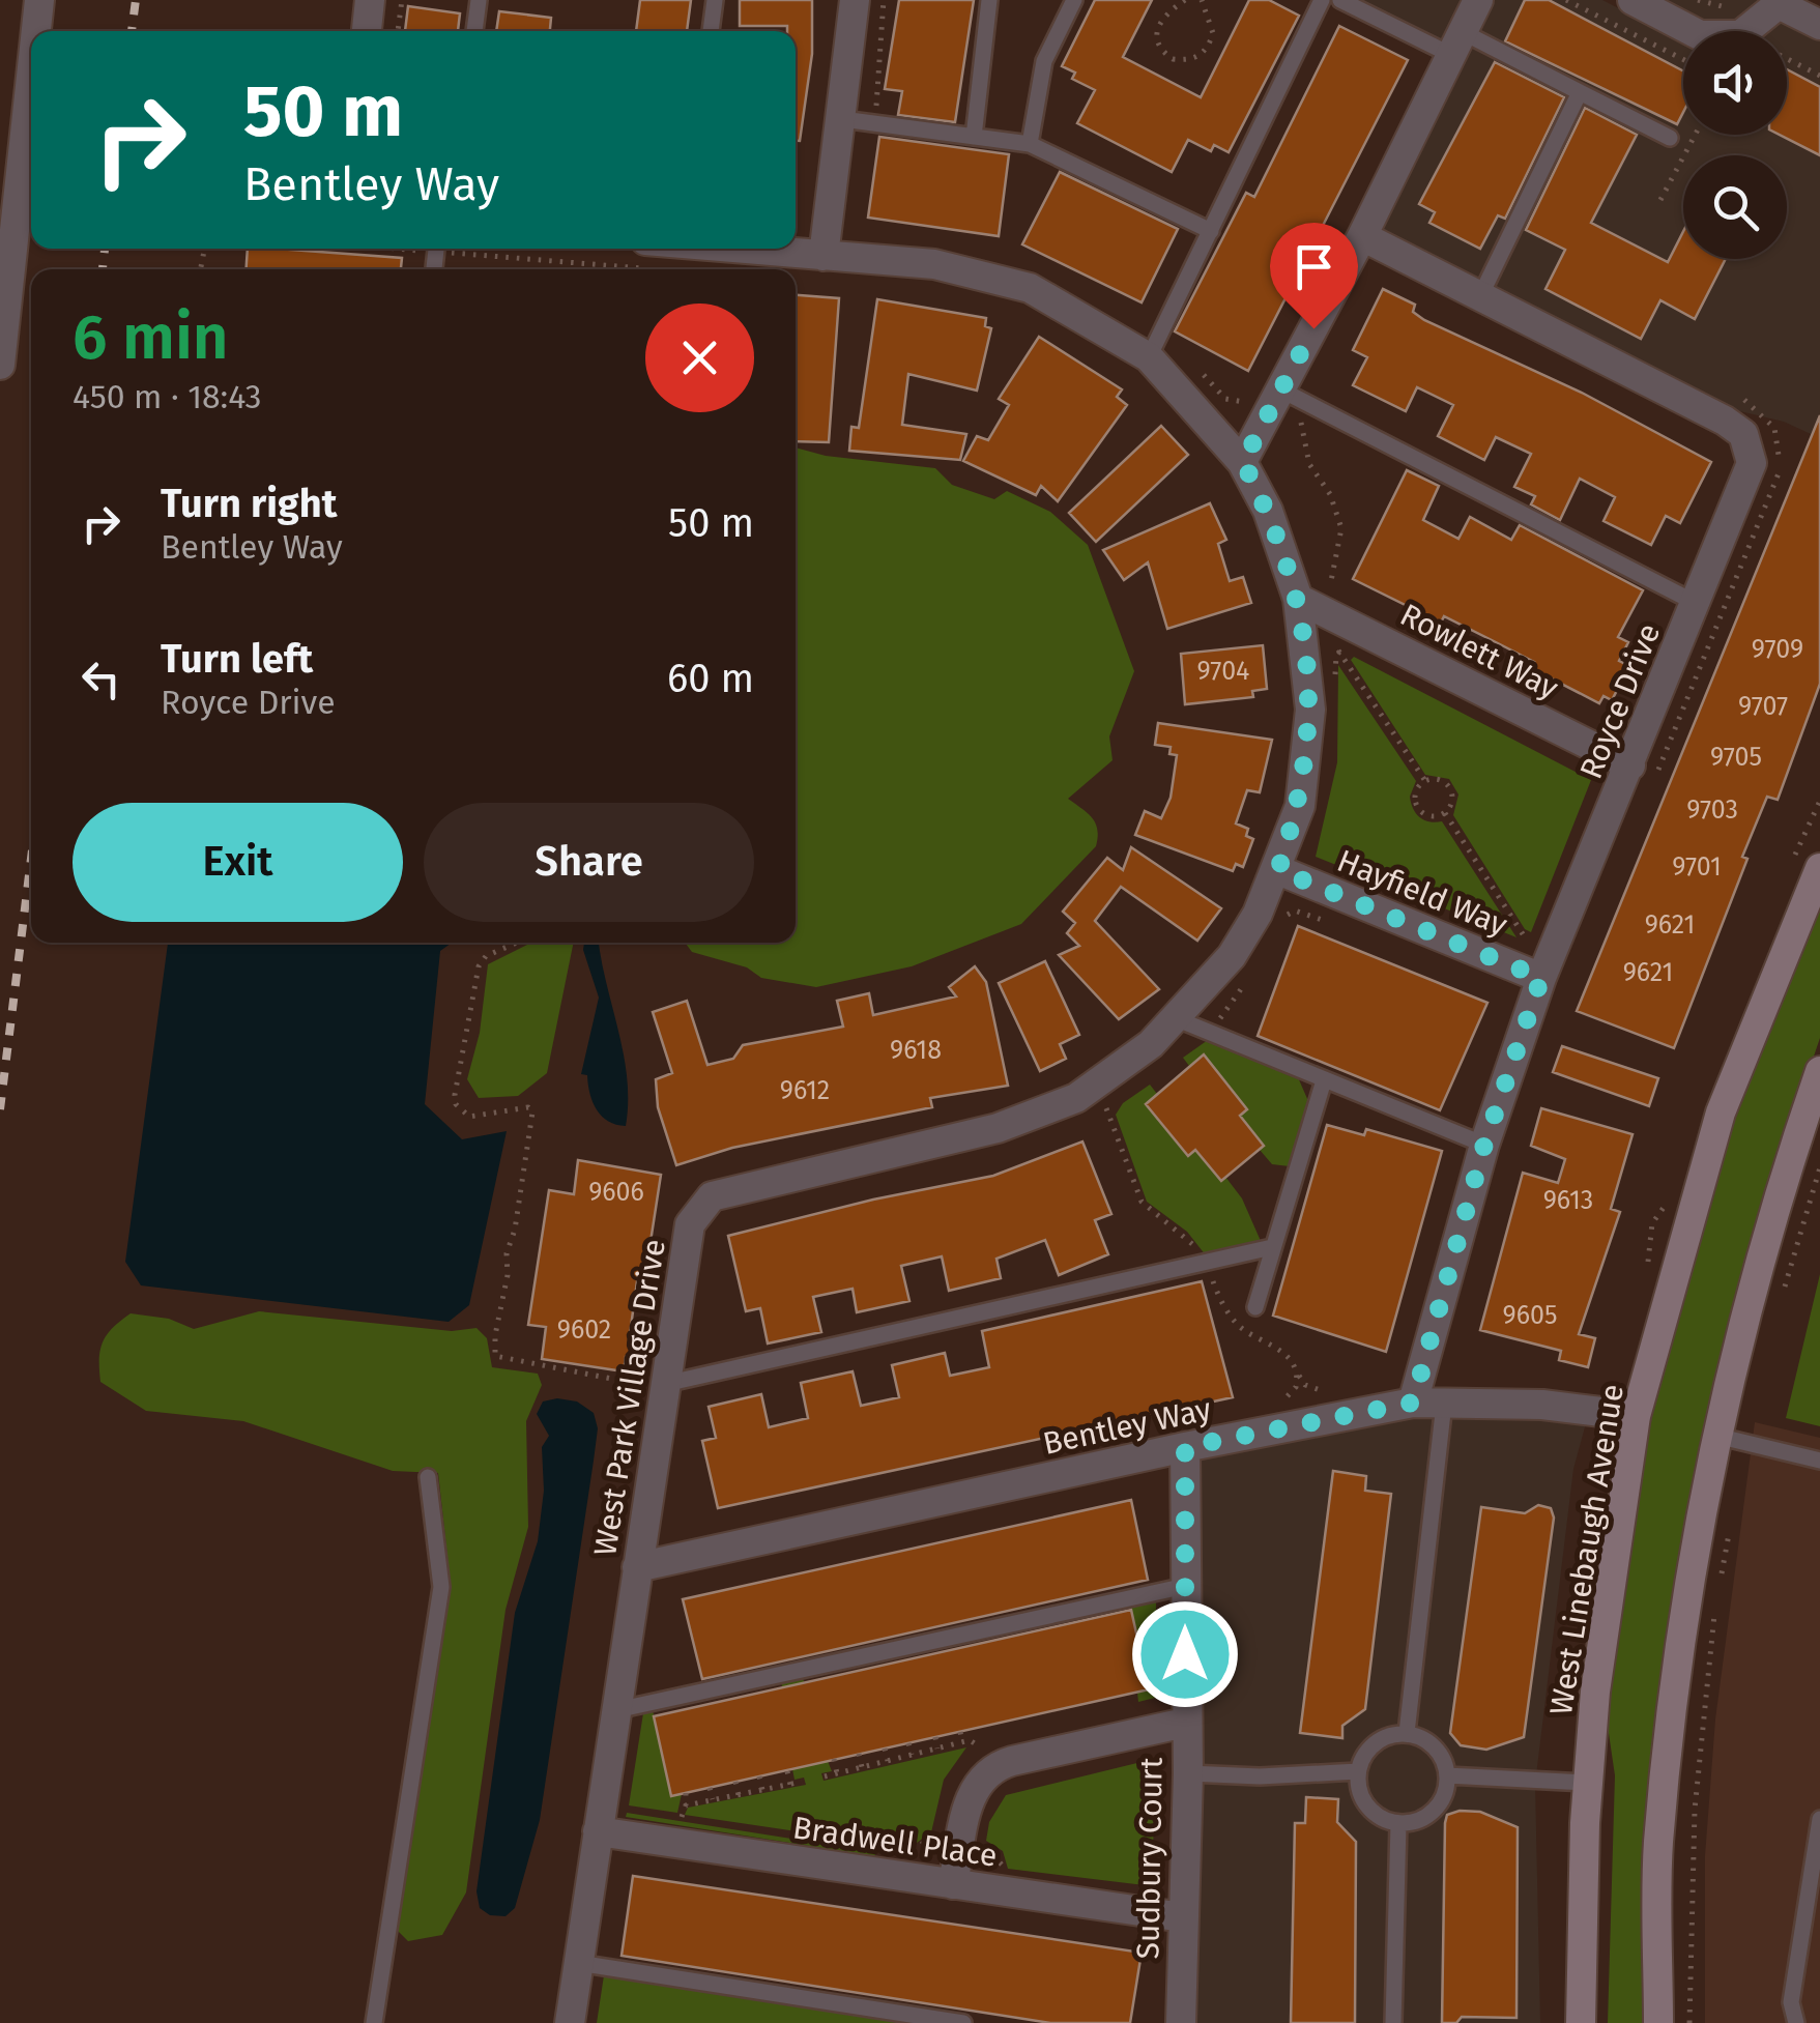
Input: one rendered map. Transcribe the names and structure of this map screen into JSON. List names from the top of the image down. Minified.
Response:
{"streets":{"main road":["West Linebaugh Avenue"],"street":["Rowlett Way","Royce Drive","Hayfield Way","West Park Village Drive","Bentley Way","Bradwell Place","Sudbury Court"]},"crossings":[["Rowlett Way","Royce Drive"],["Rowlett Way","West Park Village Drive"],["Royce Drive","Hayfield Way"],["Royce Drive","Bentley Way"],["Hayfield Way","West Park Village Drive"],["West Park Village Drive","Bentley Way"],["West Park Village Drive","Bradwell Place"],["Bentley Way","West Linebaugh Avenue"],["Bentley Way","Sudbury Court"],["Bradwell Place","Sudbury Court"]],"house_numbers":["9709","9704","9707","9705","9703","9701","9621","9621","9618","9612","9606","9613","9605","9602"],"page":{"turn":["50 m","Bentley Way"],"heading":["6 min","450 m · 18:43"],"list":[{"name":"Turn right","note":"Bentley Way","value":"50 m"},{"name":"Turn left","note":"Royce Drive","value":"60 m"}],"buttons":["Exit","Share"]}}
